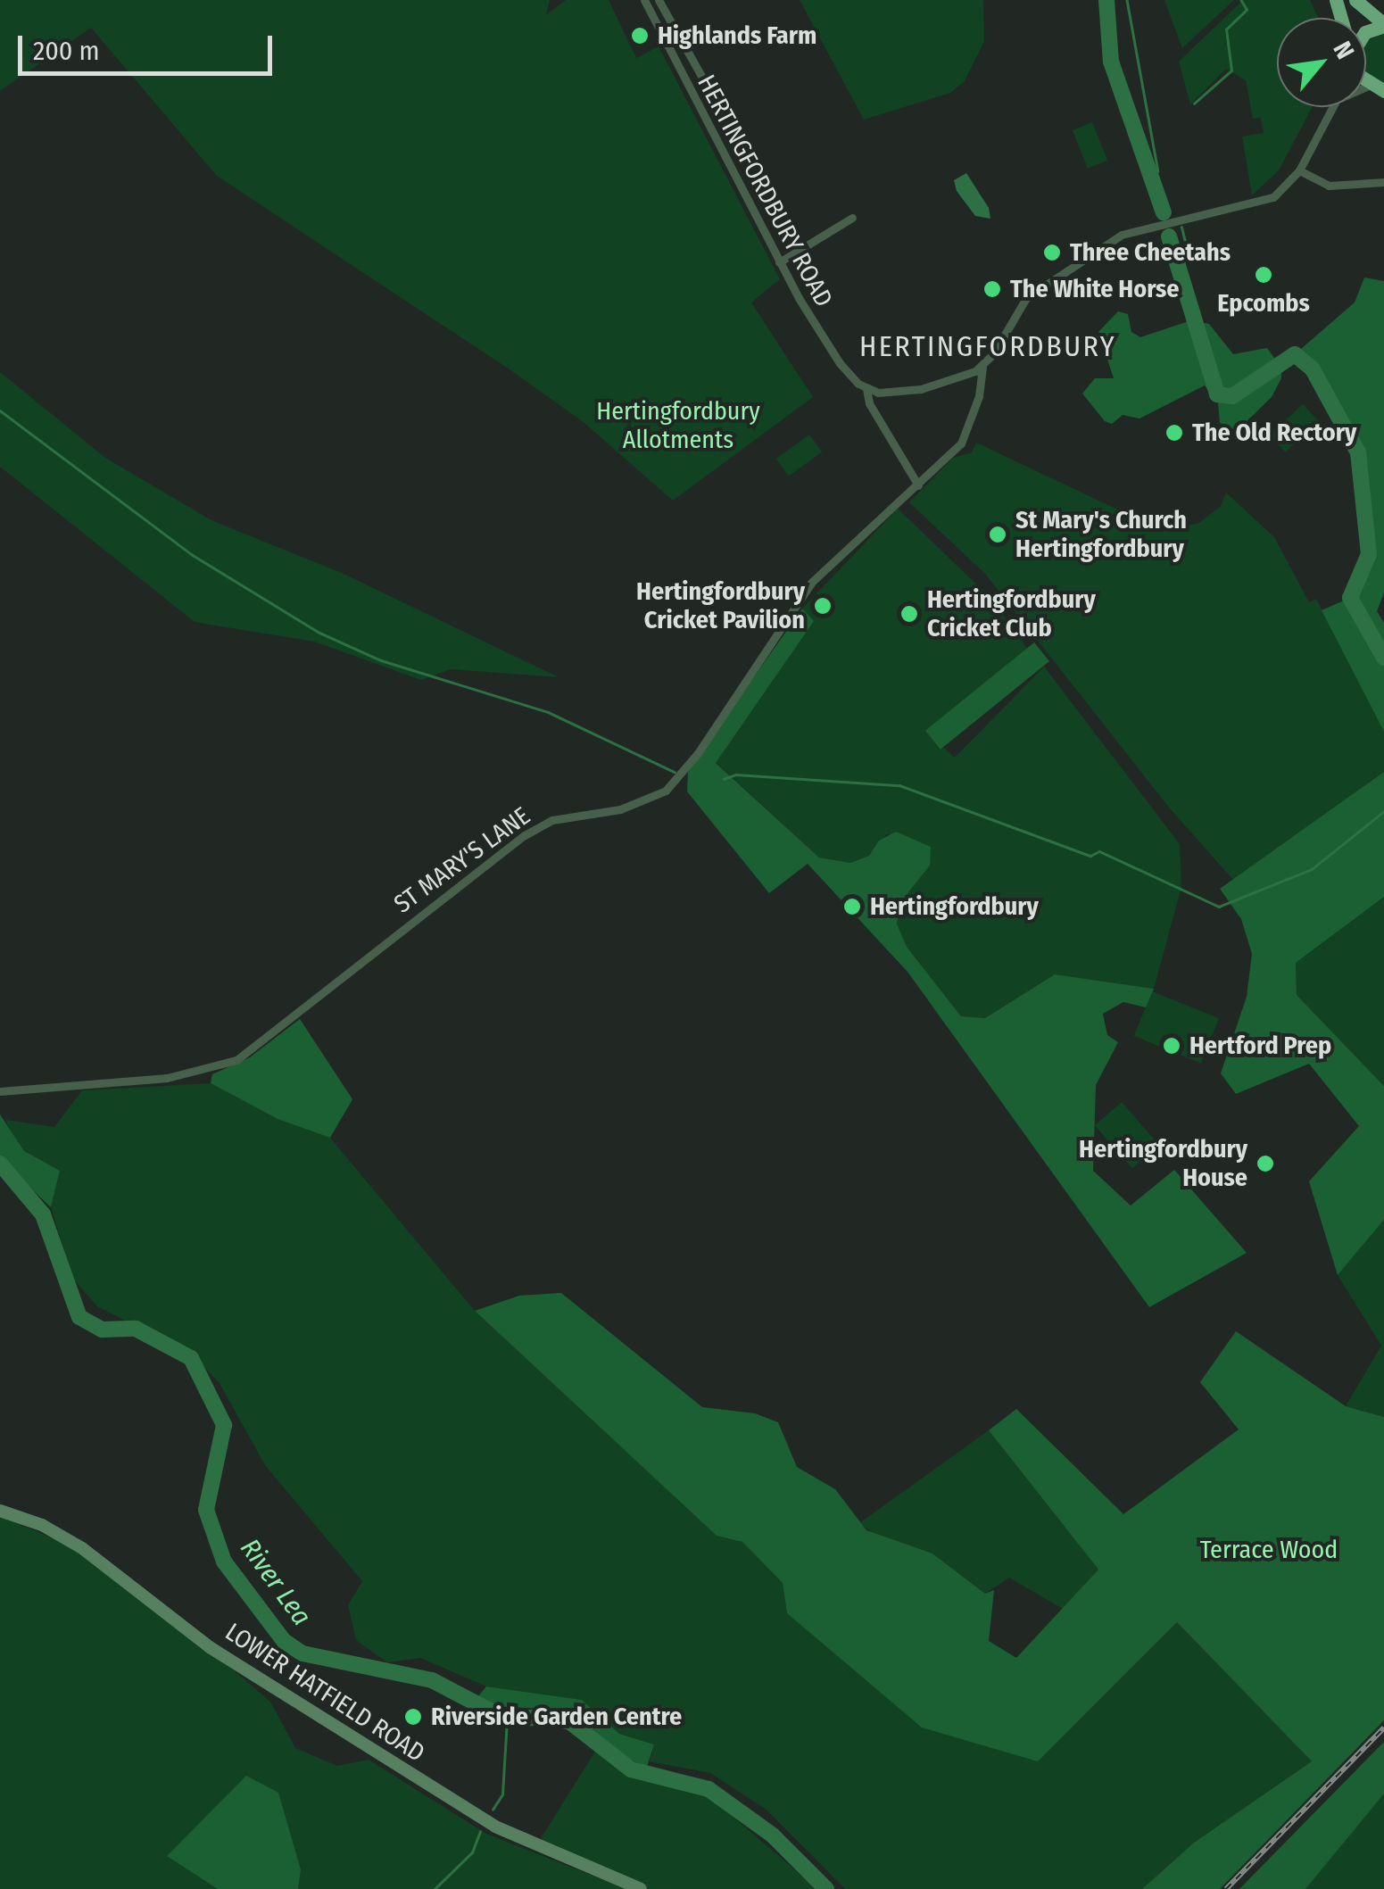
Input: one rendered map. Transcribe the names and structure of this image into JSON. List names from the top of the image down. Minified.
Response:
{"streets":{"main road":["LOWER HATFIELD ROAD"],"street":["HERTINGFORDBURY ROAD","ST MARY'S LANE"]},"crossings":[["HERTINGFORDBURY ROAD","ST MARY'S LANE"]],"districts":["HERTINGFORDBURY"],"water":["River Lea"],"parks":["Hertingfordbury Allotments","Terrace Wood"],"places":["Highlands Farm","Three Cheetahs","Epcombs","The White Horse","The Old Rectory","St Mary's Church Hertingfordbury","Hertingfordbury Cricket Pavilion","Hertingfordbury Cricket Club","Hertingfordbury","Hertford Prep","Hertingfordbury House","Riverside Garden Centre"],"scale_bar":"200 m","north":"top right"}
